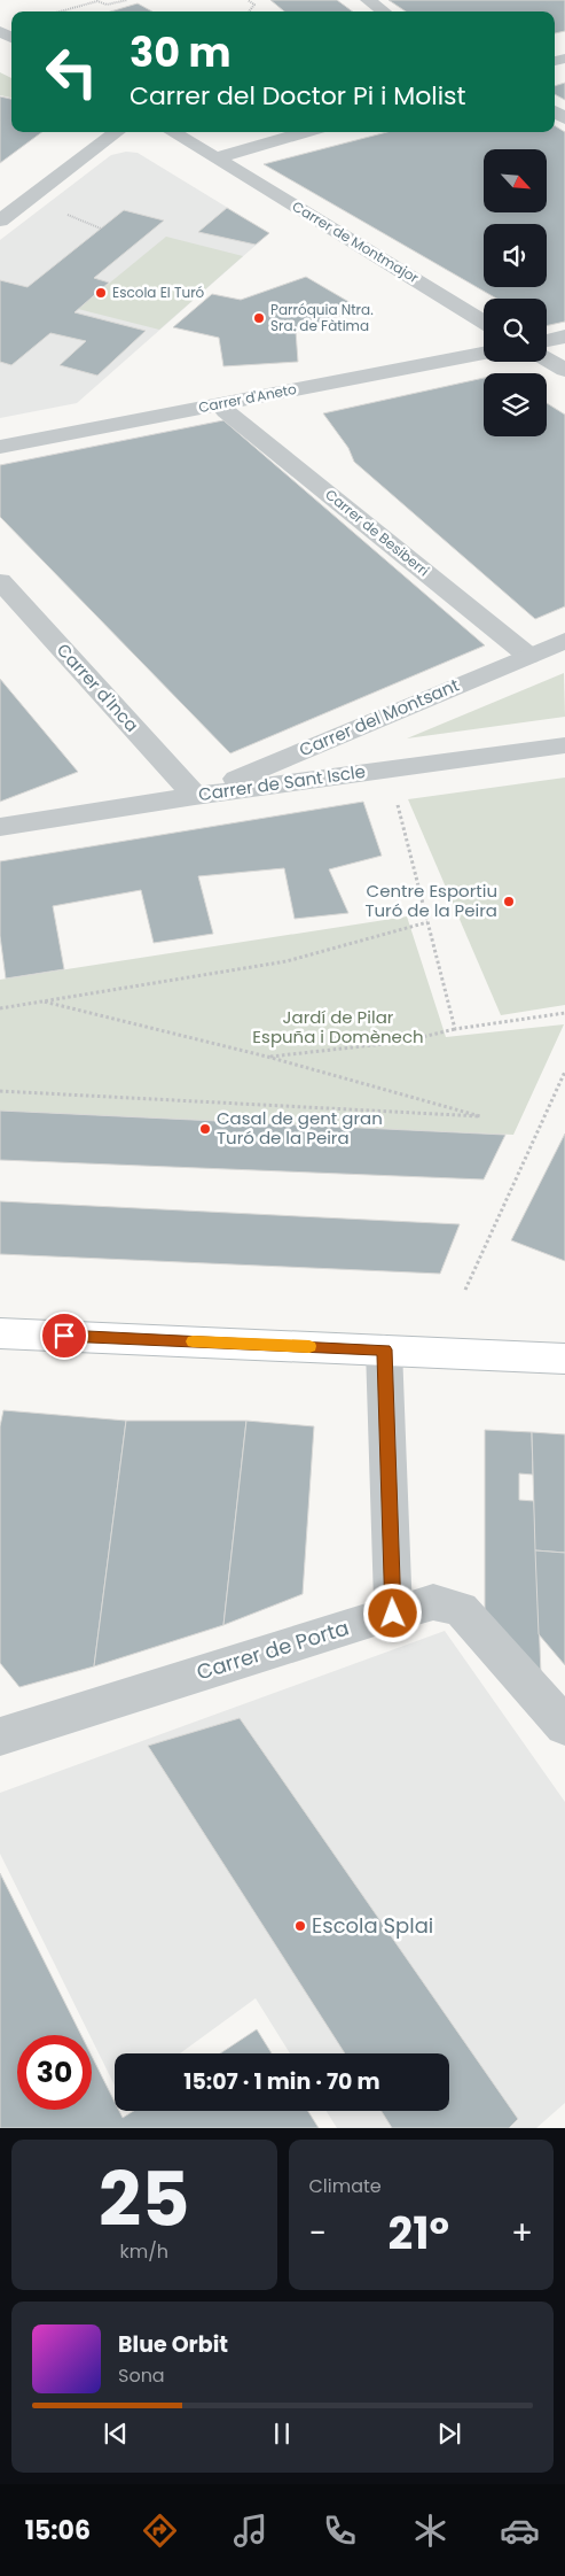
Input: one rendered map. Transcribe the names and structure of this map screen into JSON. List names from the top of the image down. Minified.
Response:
{"streets":{"street":["Carrer de Montmajor","Carrer d'Aneto","Carrer de Besiberri","Carrer d'Inca","Carrer del Montsant","Carrer de Sant Iscle","Carrer de Porta"]},"crossings":[["Carrer de Besiberri","Carrer del Montsant"],["Carrer d'Inca","Carrer del Montsant"],["Carrer d'Inca","Carrer de Sant Iscle"],["Carrer del Montsant","Carrer de Sant Iscle"]],"parks":["Jardí de Pilar Espuña i Domènech"],"places":["Escola El Turó","Parróquia Ntra. Sra. de Fàtima","Centre Esportiu Turó de la Peira","Casal de gent gran Turó de la Peira","Escola Splai"],"north":"bottom right","page":{"turn":["30 m","Carrer del Doctor Pi i Molist"],"limit":"30","trip":"15:07 · 1 min · 70 m","tile":[["25","km/h"],"Climate"],"heat":["−","21°","+"],"song":["Blue Orbit","Sona"],"tabs":"15:06"}}
